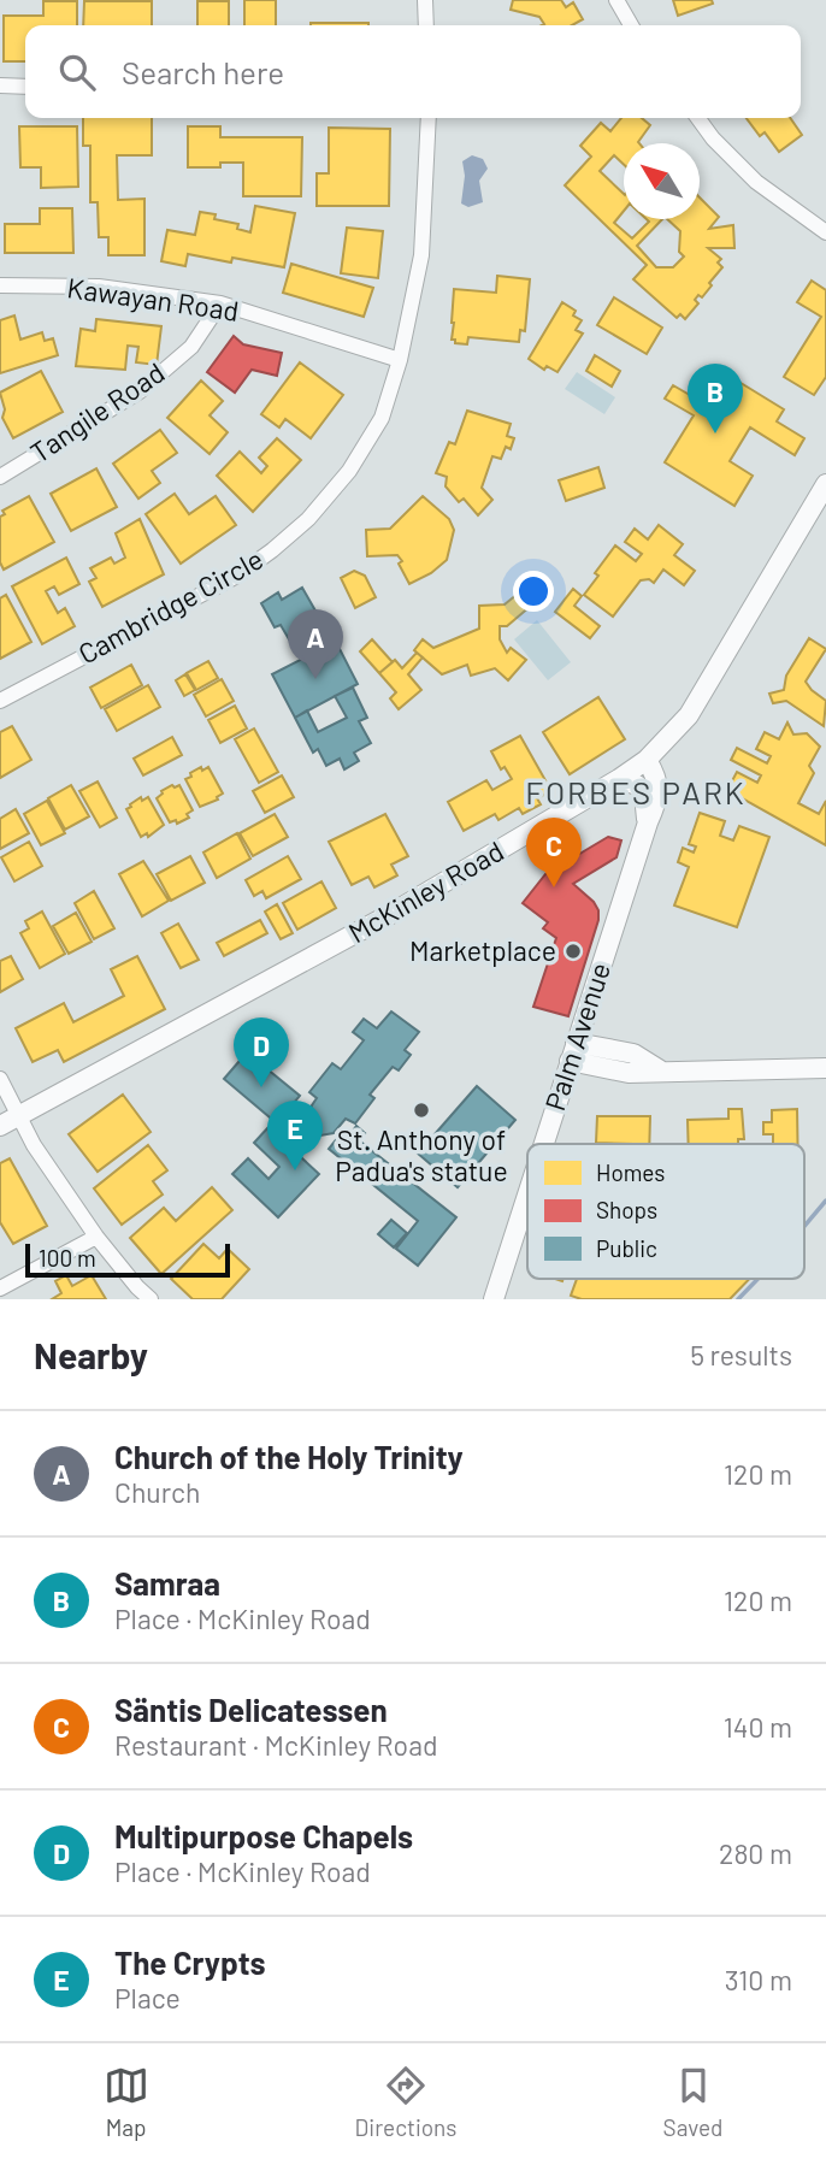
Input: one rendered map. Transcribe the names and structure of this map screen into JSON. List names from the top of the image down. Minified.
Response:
{"streets":{"main road":["McKinley Road","Palm Avenue"],"street":["Kawayan Road","Tangile Road","Cambridge Circle"]},"crossings":[["Kawayan Road","Tangile Road"],["Kawayan Road","Cambridge Circle"],["McKinley Road","Palm Avenue"]],"districts":["FORBES PARK"],"places":["Marketplace","St. Anthony of Padua's statue"],"legend":["Homes","Shops","Public"],"scale_bar":"100 m","north":"top left","page":{"search":"Search here","pins":["B","A","C","D","E"],"scale":"100 m","heading":["Nearby","5 results"],"list":[{"mark":"A","name":"Church of the Holy Trinity","note":"Church","value":"120 m"},{"mark":"B","name":"Samraa","note":"Place · McKinley Road","value":"120 m"},{"mark":"C","name":"Säntis Delicatessen","note":"Restaurant · McKinley Road","value":"140 m"},{"mark":"D","name":"Multipurpose Chapels","note":"Place · McKinley Road","value":"280 m"},{"mark":"E","name":"The Crypts","note":"Place","value":"310 m"}],"nav":["Map","Directions","Saved"]}}
